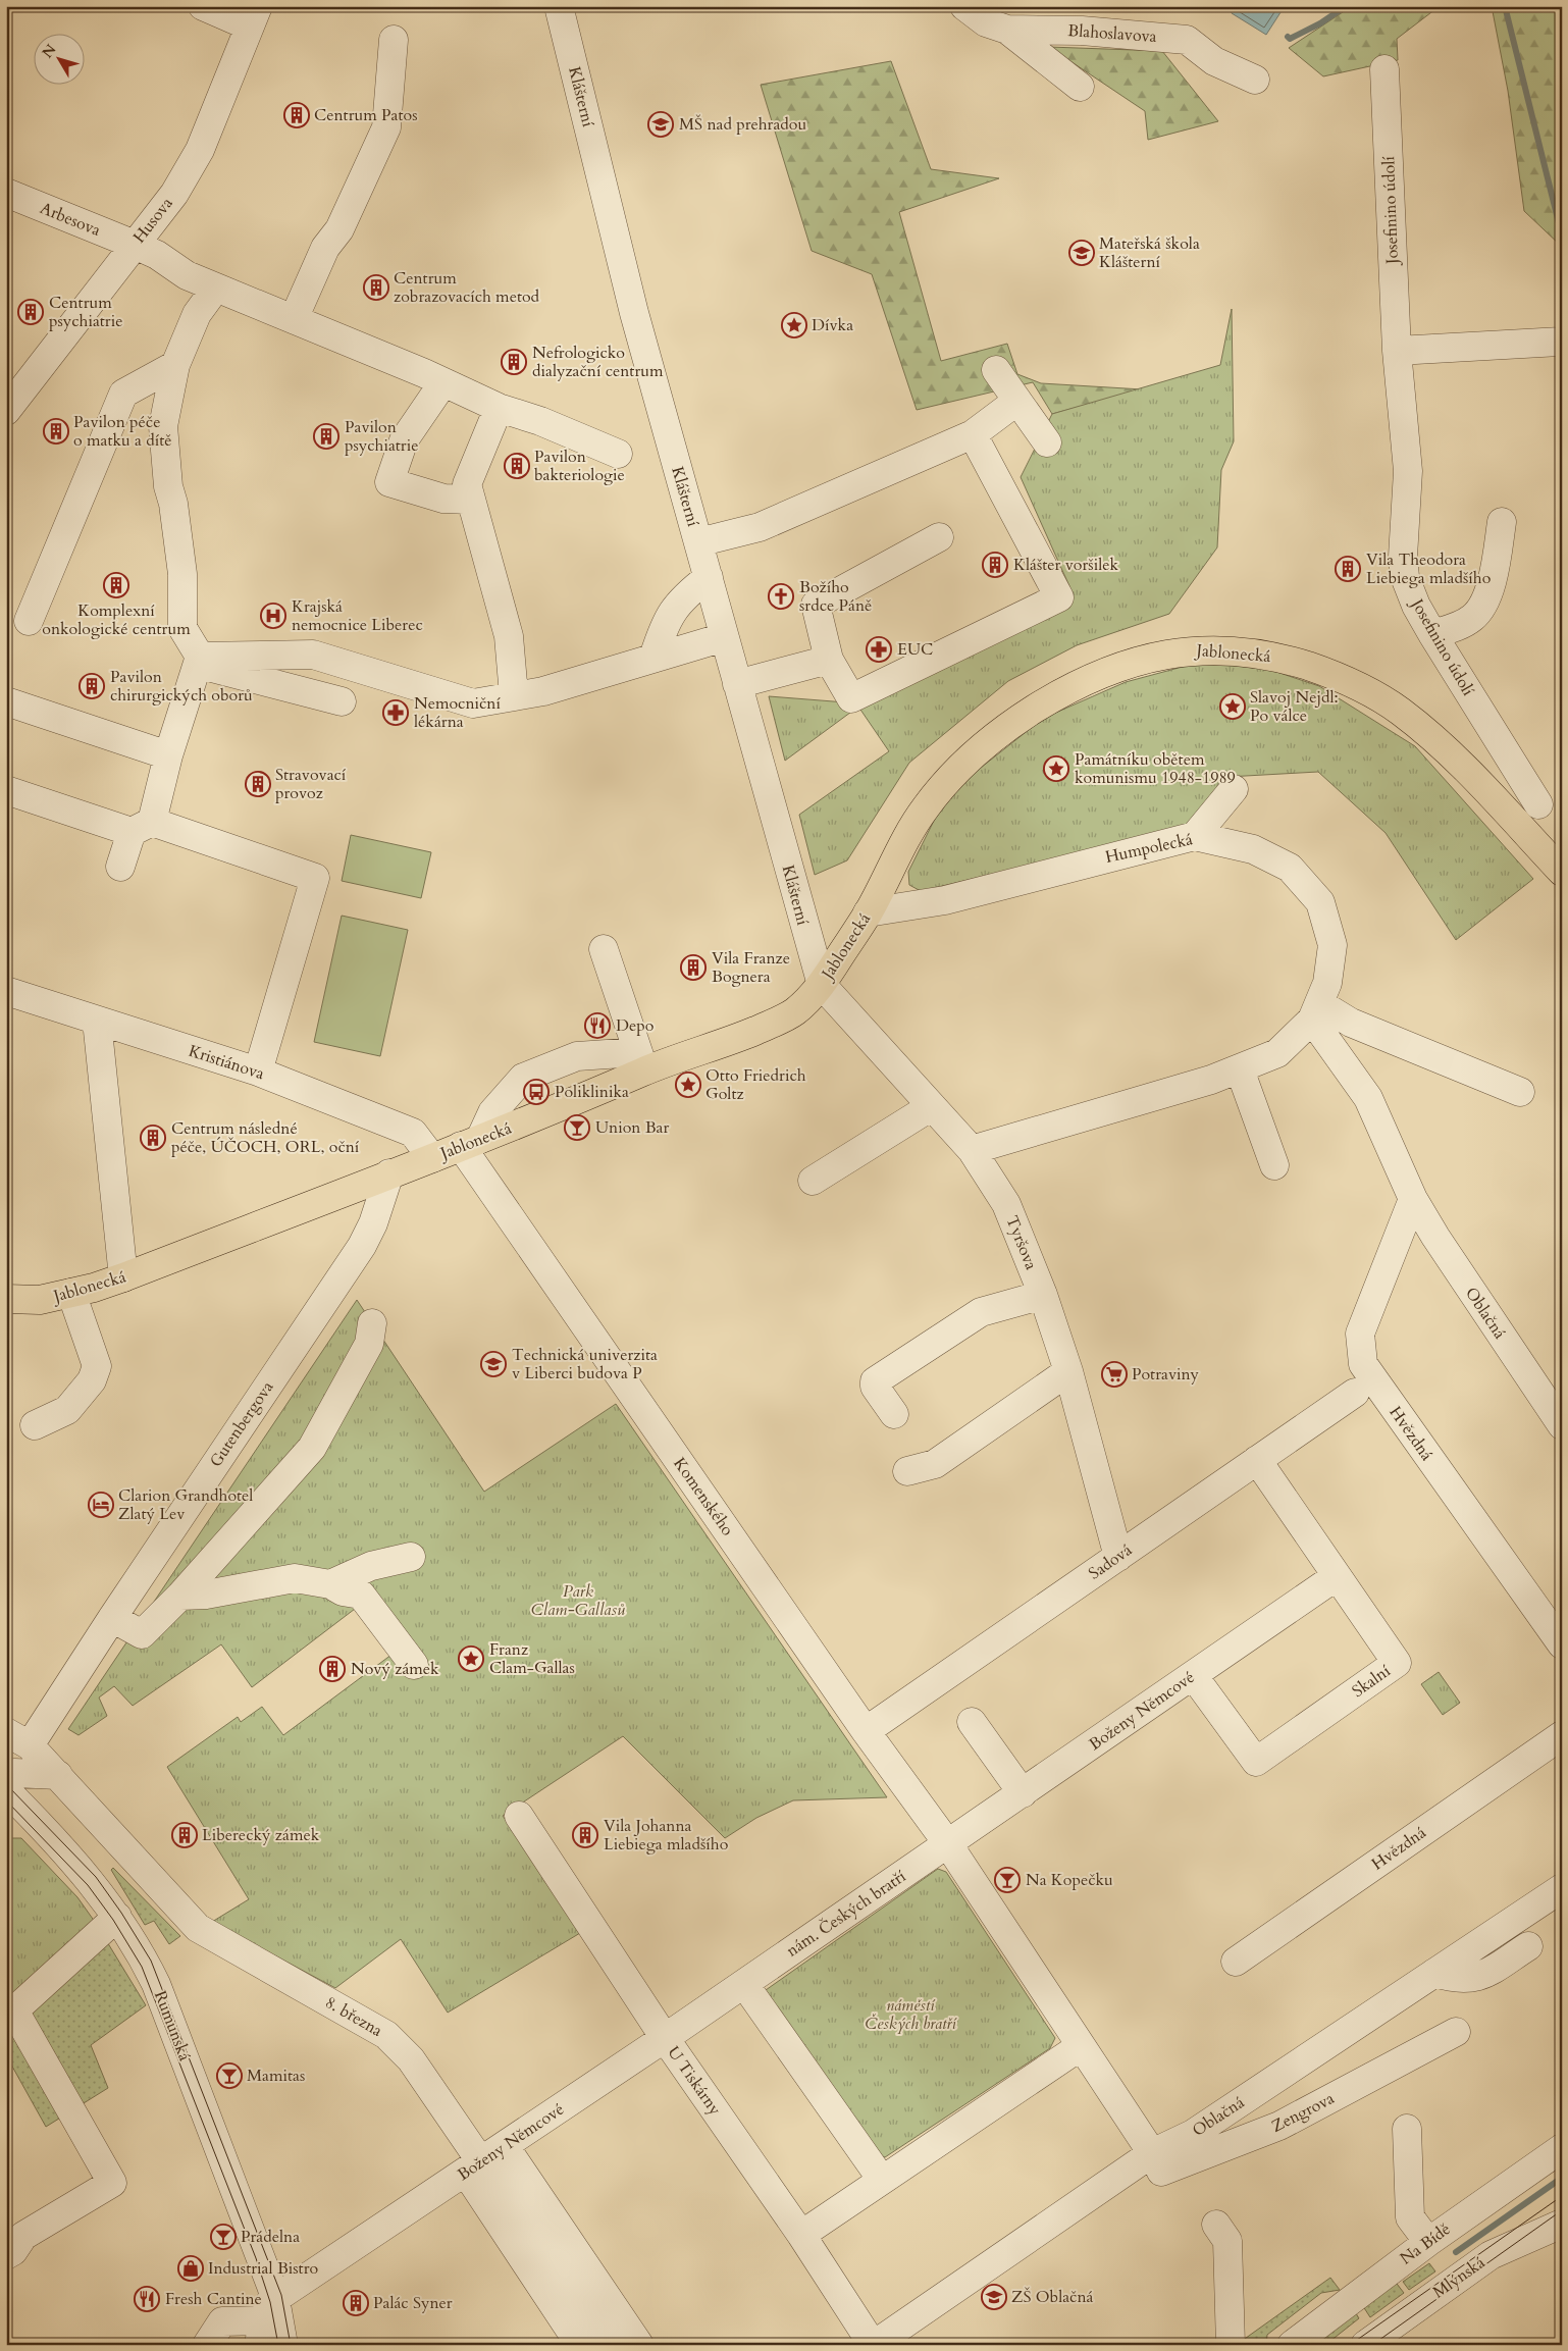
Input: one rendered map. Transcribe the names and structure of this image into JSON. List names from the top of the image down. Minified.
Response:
{"streets":{"main road":["Jablonecká"],"street":["Blahoslavova","Klášterní","Josefinino údolí","Arbesova","Husova","Humpolecká","Kristiánova","Tyršova","Oblačná","Gutenbergova","Hvězdná","Komenského","Sadová","Skalní","Boženy Němcové","nám. Českých bratří","8. března","Rumunská","U Tiskárny","Zengrova","Na Bídě","Mlýnská"]},"crossings":[["Klášterní","Jablonecká"],["Klášterní","Tyršova"],["Arbesova","Husova"],["Jablonecká","Humpolecká"],["Jablonecká","Kristiánova"],["Jablonecká","Tyršova"],["Jablonecká","Gutenbergova"],["Jablonecká","Komenského"],["Humpolecká","Tyršova"],["Humpolecká","Oblačná"],["Tyršova","Sadová"],["Oblačná","Hvězdná"],["Oblačná","U Tiskárny"],["Oblačná","Zengrova"],["Gutenbergova","8. března"],["Komenského","Sadová"],["Komenského","Boženy Němcové"],["Komenského","nám. Českých bratří"],["Sadová","Skalní"],["Skalní","Boženy Němcové"],["Boženy Němcové","nám. Českých bratří"],["Boženy Němcové","8. března"],["Boženy Němcové","Rumunská"],["Boženy Němcové","U Tiskárny"]],"parks":["Park Clam-Gallasů","náměstí Českých bratří"],"places":{"building":["Centrum Patos","Centrum zobrazovacích metod","Centrum psychiatrie","Nefrologicko dialyzační centrum","Pavilon péče o matku a dítě","Pavilon psychiatrie","Pavilon bakteriologie","Klášter voršilek","Vila Theodora Liebiega mladšího","Komplexní onkologické centrum","Pavilon chirurgických oborů","Stravovací provoz","Vila Franze Bognera","Centrum následné péče, ÚČOCH, ORL, oční","Nový zámek","Liberecký zámek","Vila Johanna Liebiega mladšího","Palác Syner"],"school or university":["MŠ nad prehradou","Mateřská škola Klášterní","Technická univerzita v Liberci budova P","ZŠ Oblačná"],"place":["Dívka","Slavoj Nejdl: Po válce","Památníku obětem komunismu 1948-1989","Otto Friedrich Goltz","Franz Clam-Gallas"],"church":["Božího srdce Páně"],"hospital":["Krajská nemocnice Liberec"],"pharmacy":["EUC","Nemocniční lékárna"],"restaurant":["Depo","Fresh Cantine"],"bus stop":["Poliklinika"],"bar":["Union Bar","Na Kopečku","Mamitas","Prádelna"],"supermarket":["Potraviny"],"hotel":["Clarion Grandhotel Zlatý Lev"],"shop":["Industrial Bistro"]},"north":"top left"}
